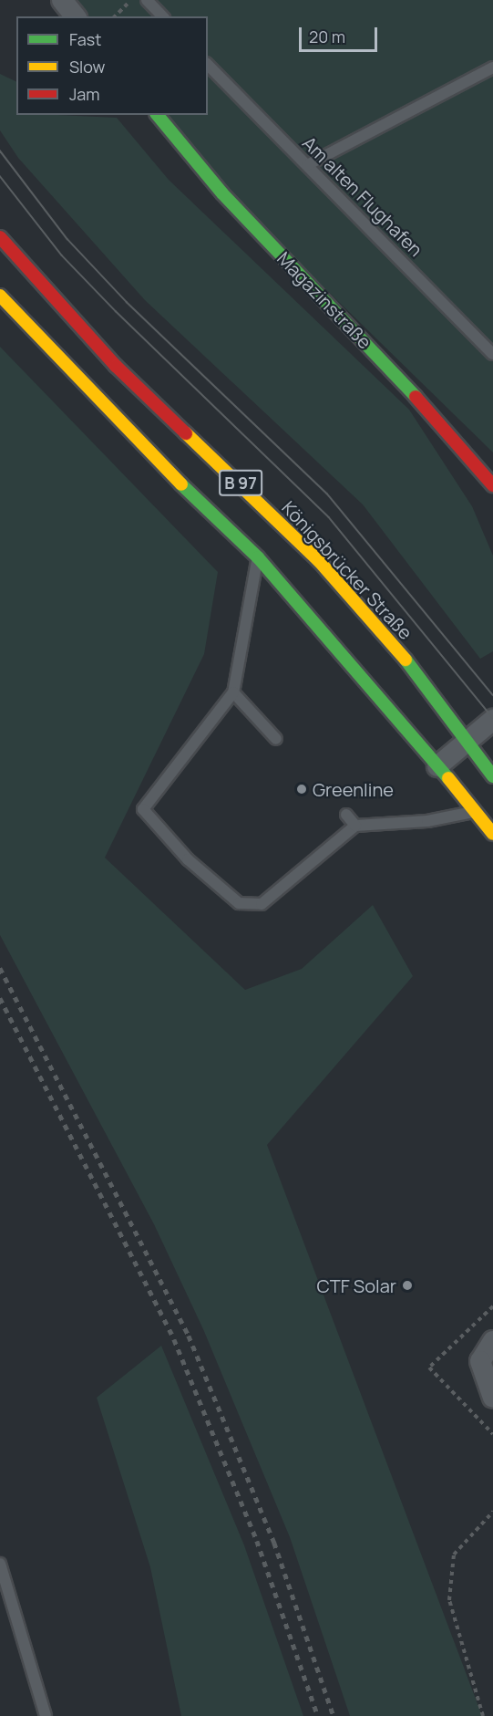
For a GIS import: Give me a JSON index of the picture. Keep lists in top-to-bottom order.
{
  "streets": {
    "main road": ["Magazinstraße", "B 97", "Königsbrücker Straße"],
    "lane": ["Am alten Flughafen"]
  },
  "places": ["Greenline", "CTF Solar"],
  "legend": ["Fast", "Slow", "Jam"],
  "scale_bar": "20 m"
}
